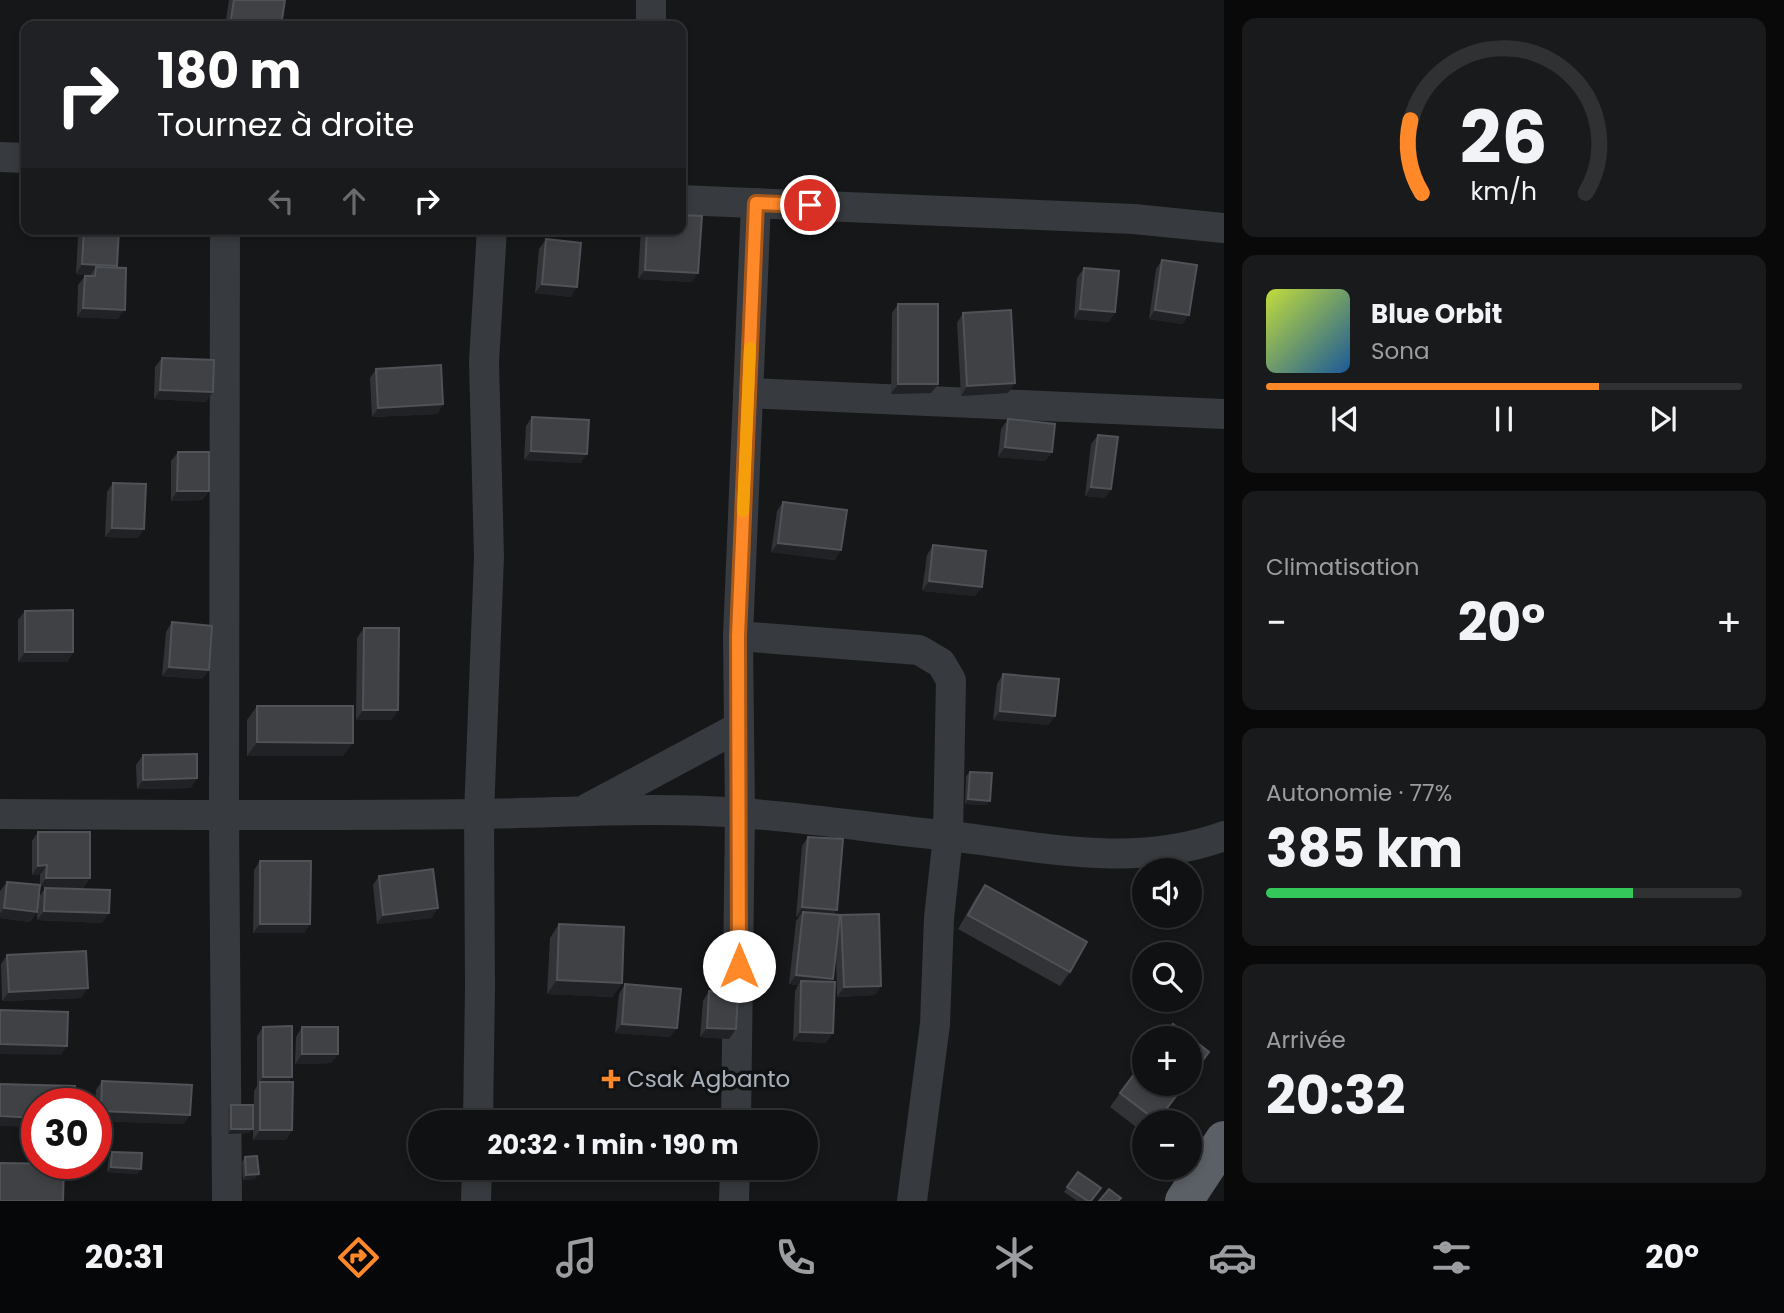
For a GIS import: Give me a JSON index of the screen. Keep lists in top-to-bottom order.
{
  "places": {
    "health": ["Csak Agbanto"]
  },
  "page": {
    "turn": ["180 m", "Tournez à droite"],
    "song": ["Blue Orbit", "Sona"],
    "tile": [
      "Climatisation",
      ["Autonomie · 77%", "385 km"],
      ["Arrivée", "20:32"]
    ],
    "heat": ["−", "20°", "+"],
    "map_buttons": ["+", "−"],
    "limit": "30",
    "trip": "20:32 · 1 min · 190 m",
    "tabs": ["20:31", "20°"],
    "gauge": ["26", "km/h"]
  }
}
